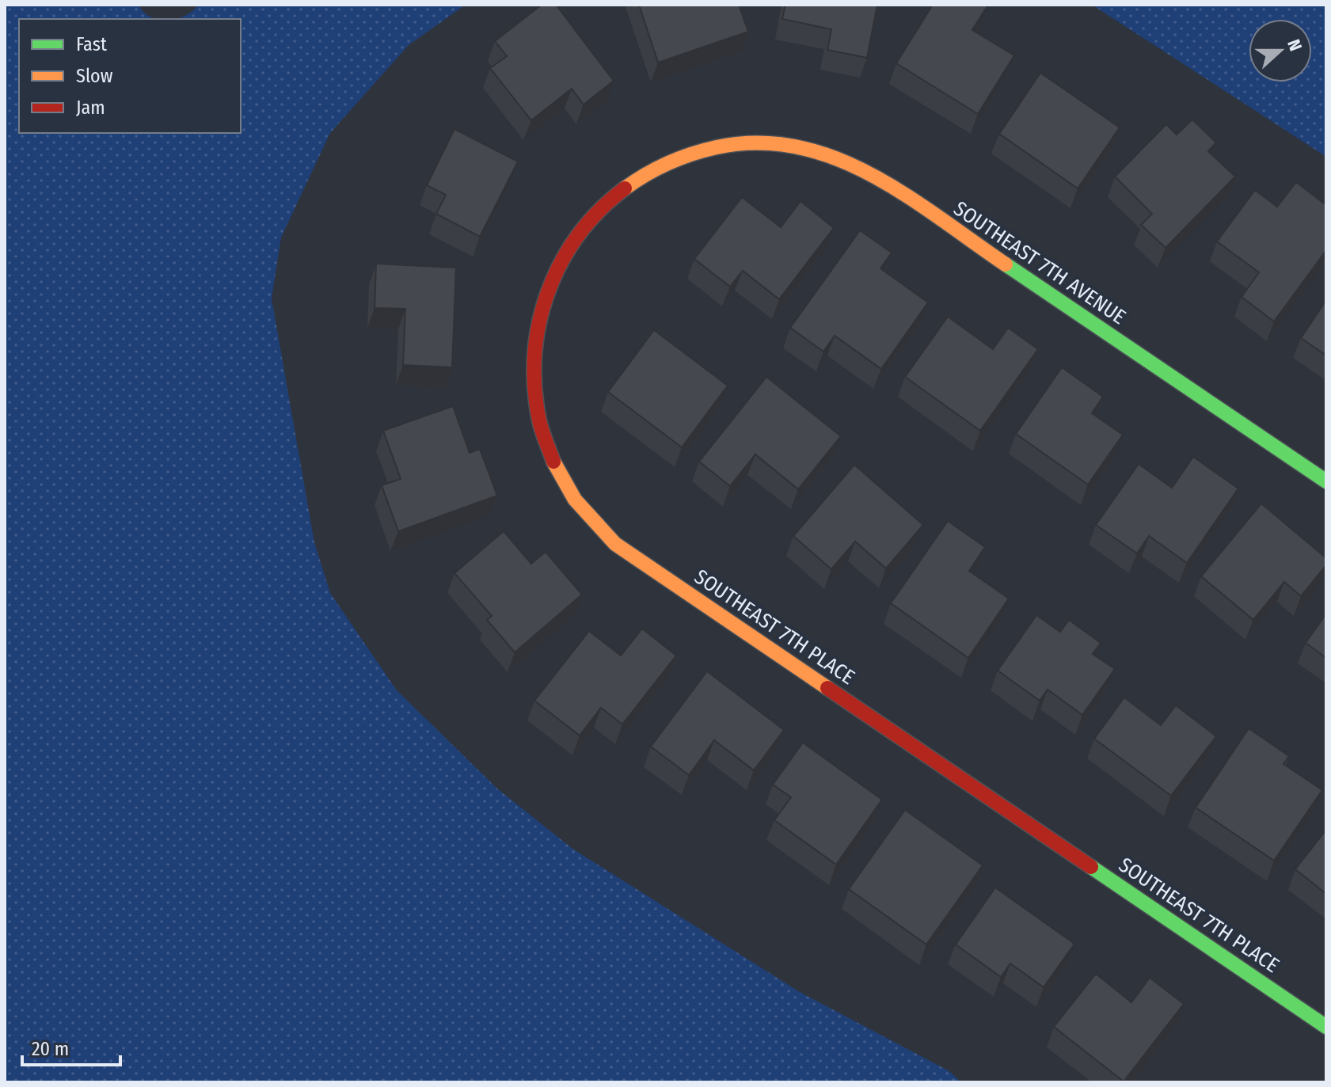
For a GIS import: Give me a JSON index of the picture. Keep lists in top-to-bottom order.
{
  "streets": {
    "street": ["SOUTHEAST 7TH AVENUE", "SOUTHEAST 7TH PLACE"]
  },
  "crossings": [
    ["SOUTHEAST 7TH AVENUE", "SOUTHEAST 7TH PLACE"]
  ],
  "legend": ["Fast", "Slow", "Jam"],
  "scale_bar": "20 m",
  "north": "right"
}
